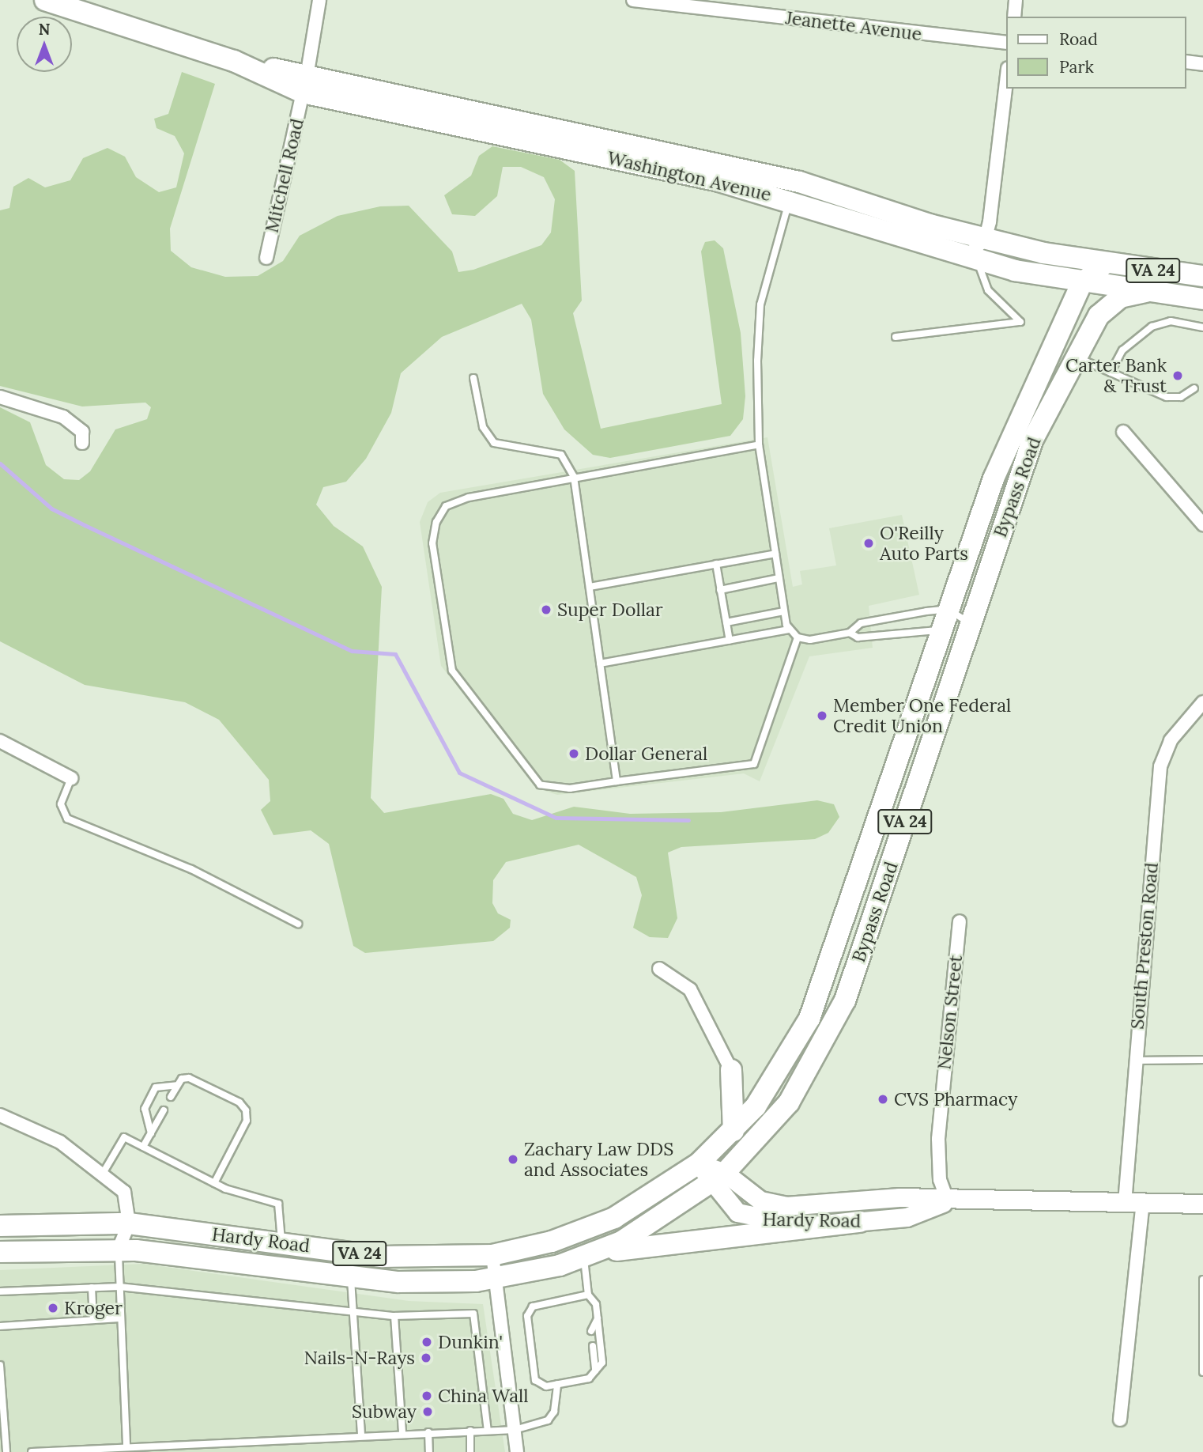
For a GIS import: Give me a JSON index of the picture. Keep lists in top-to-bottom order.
{
  "streets": {
    "main road": [
      "Washington Avenue",
      "VA 24",
      "Bypass Road",
      "Hardy Road"
    ],
    "street": [
      "Jeanette Avenue",
      "Mitchell Road",
      "South Preston Road",
      "Nelson Street"
    ]
  },
  "crossings": [
    ["Mitchell Road", "Washington Avenue"],
    ["Washington Avenue", "VA 24"],
    ["Washington Avenue", "Bypass Road"],
    ["VA 24", "Bypass Road"],
    ["Bypass Road", "Hardy Road"],
    ["South Preston Road", "Hardy Road"],
    ["Nelson Street", "Hardy Road"]
  ],
  "places": [
    "Carter Bank & Trust",
    "O'Reilly Auto Parts",
    "Super Dollar",
    "Member One Federal Credit Union",
    "Dollar General",
    "CVS Pharmacy",
    "Zachary Law DDS and Associates",
    "Kroger",
    "Dunkin'",
    "Nails-N-Rays",
    "China Wall",
    "Subway"
  ],
  "legend": ["Road", "Park"],
  "north": "top"
}
